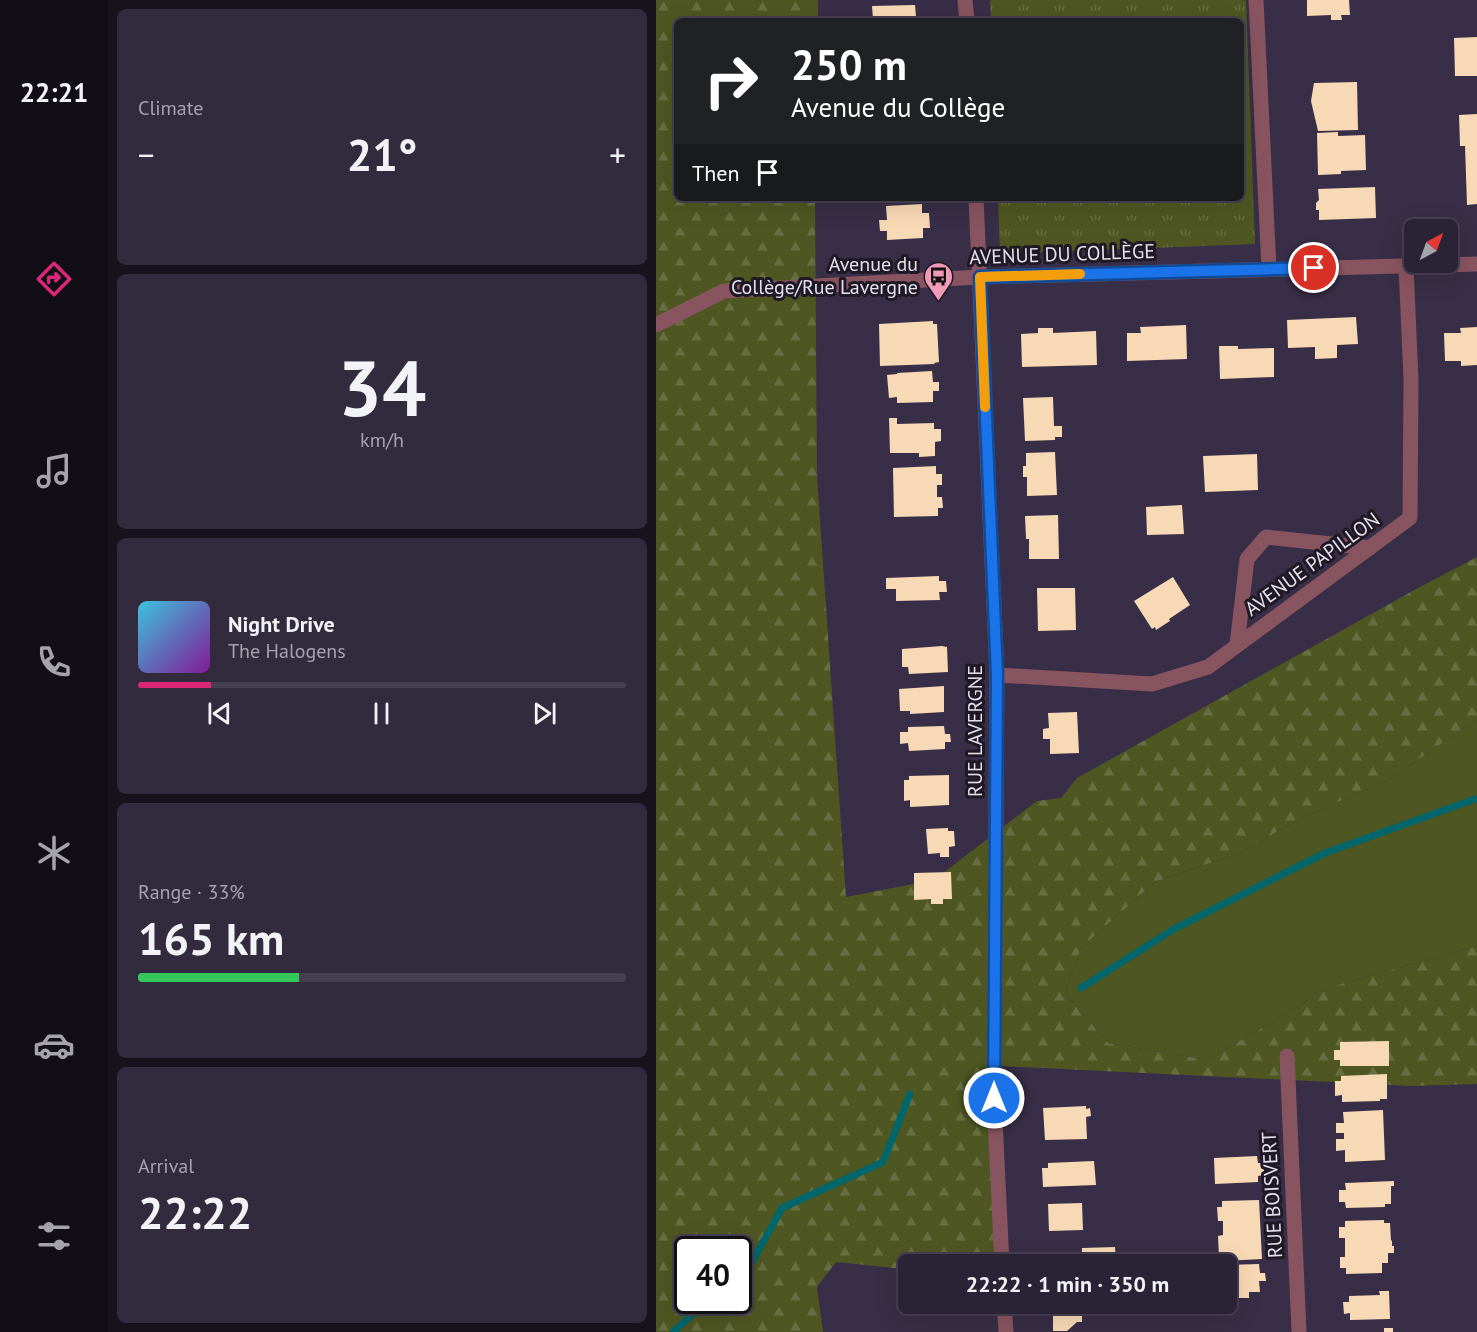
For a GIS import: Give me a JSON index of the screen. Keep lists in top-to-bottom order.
{
  "streets": {
    "street": [
      "AVENUE DU COLLÈGE",
      "AVENUE PAPILLON",
      "RUE LAVERGNE",
      "RUE BOISVERT"
    ]
  },
  "crossings": [
    ["AVENUE DU COLLÈGE", "RUE LAVERGNE"],
    ["AVENUE PAPILLON", "RUE LAVERGNE"]
  ],
  "places": {
    "bus stop": ["Avenue du Collège/Rue Lavergne"]
  },
  "north": "top right",
  "page": {
    "tabs": "22:21",
    "tile": [
      "Climate",
      ["34", "km/h"],
      ["Range · 33%", "165 km"],
      ["Arrival", "22:22"]
    ],
    "turn": ["250 m", "Avenue du Collège"],
    "heat": ["−", "21°", "+"],
    "then": "Then",
    "song": ["Night Drive", "The Halogens"],
    "limit": "40",
    "trip": "22:22 · 1 min · 350 m"
  }
}
